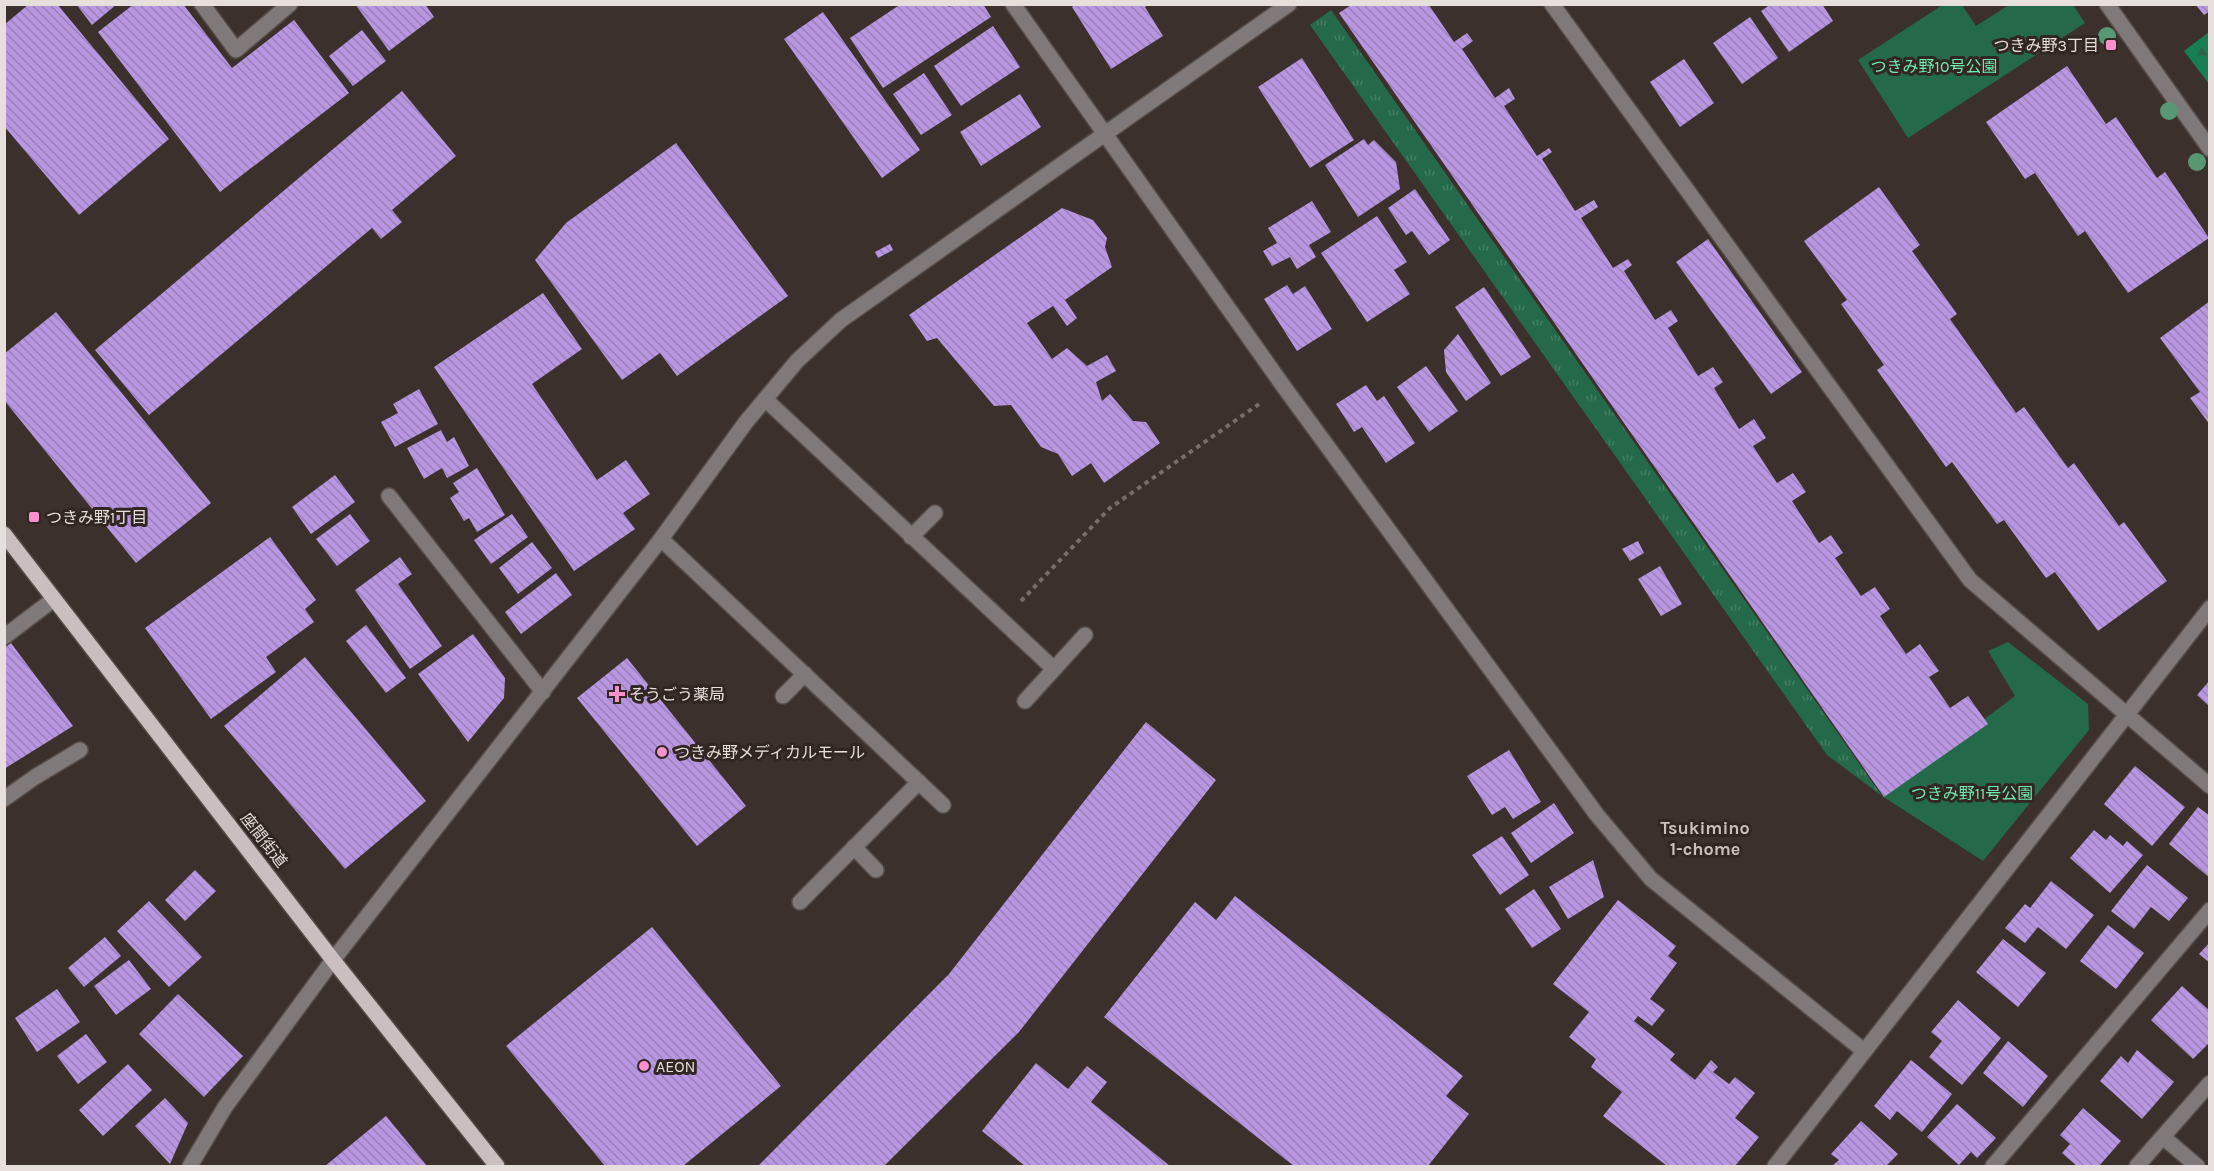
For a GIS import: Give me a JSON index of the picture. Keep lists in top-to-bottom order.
{
  "streets": {
    "main road": ["座間街道"]
  },
  "districts": ["Tsukimino 1-chome"],
  "parks": ["つきみ野10号公園", "つきみ野11号公園"],
  "places": {
    "transit": ["つきみ野3丁目", "つきみ野1丁目"],
    "health": ["そうごう薬局"],
    "other": ["つきみ野メディカルモール", "AEON"]
  }
}
